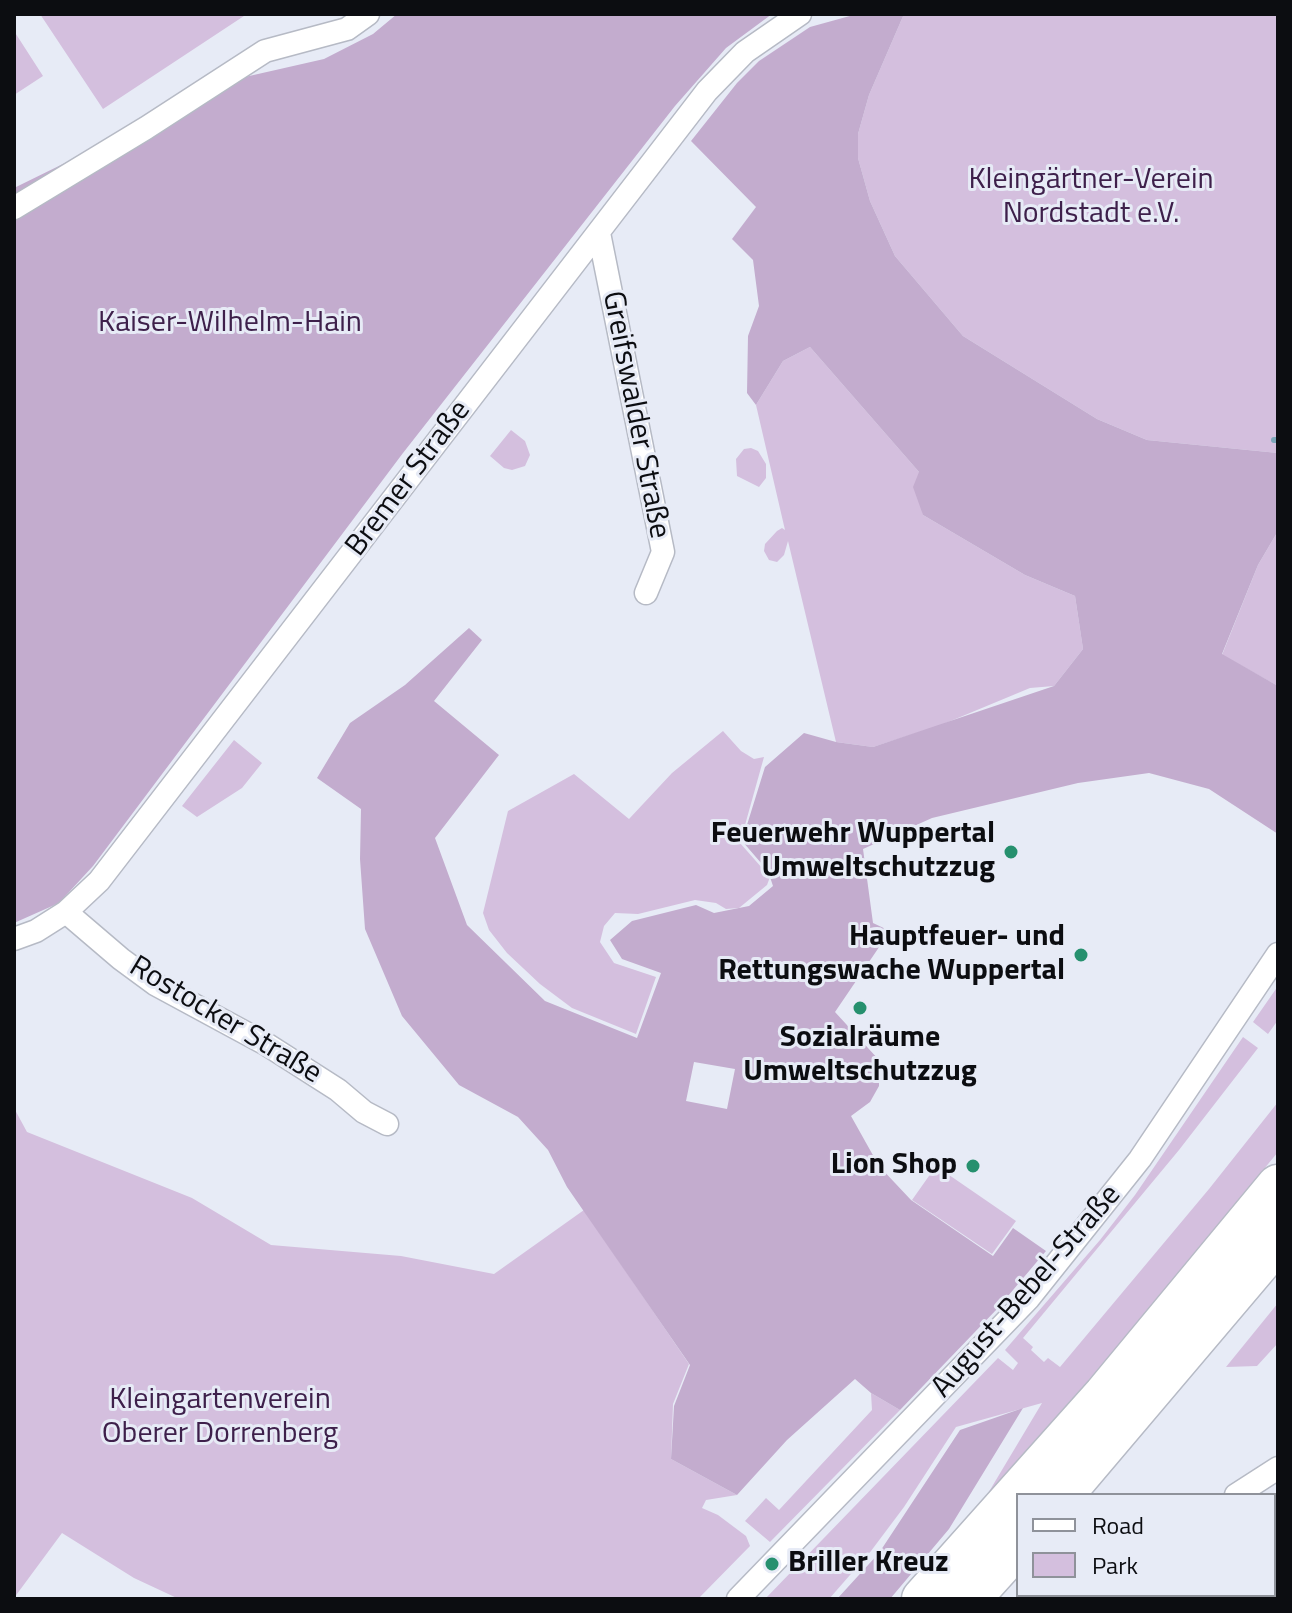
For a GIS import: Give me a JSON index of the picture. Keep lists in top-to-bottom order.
{
  "streets": {
    "street": [
      "Greifswalder Straße",
      "Bremer Straße",
      "Rostocker Straße",
      "August-Bebel-Straße"
    ]
  },
  "crossings": [
    ["Greifswalder Straße", "Bremer Straße"],
    ["Bremer Straße", "Rostocker Straße"]
  ],
  "parks": ["Kleingärtner-Verein Nordstadt e.V.", "Kaiser-Wilhelm-Hain", "Kleingartenverein Oberer Dorrenberg"],
  "places": [
    "Feuerwehr Wuppertal Umweltschutzzug",
    "Hauptfeuer- und Rettungswache Wuppertal",
    "Sozialräume Umweltschutzzug",
    "Lion Shop",
    "Briller Kreuz"
  ],
  "legend": ["Road", "Park"]
}
